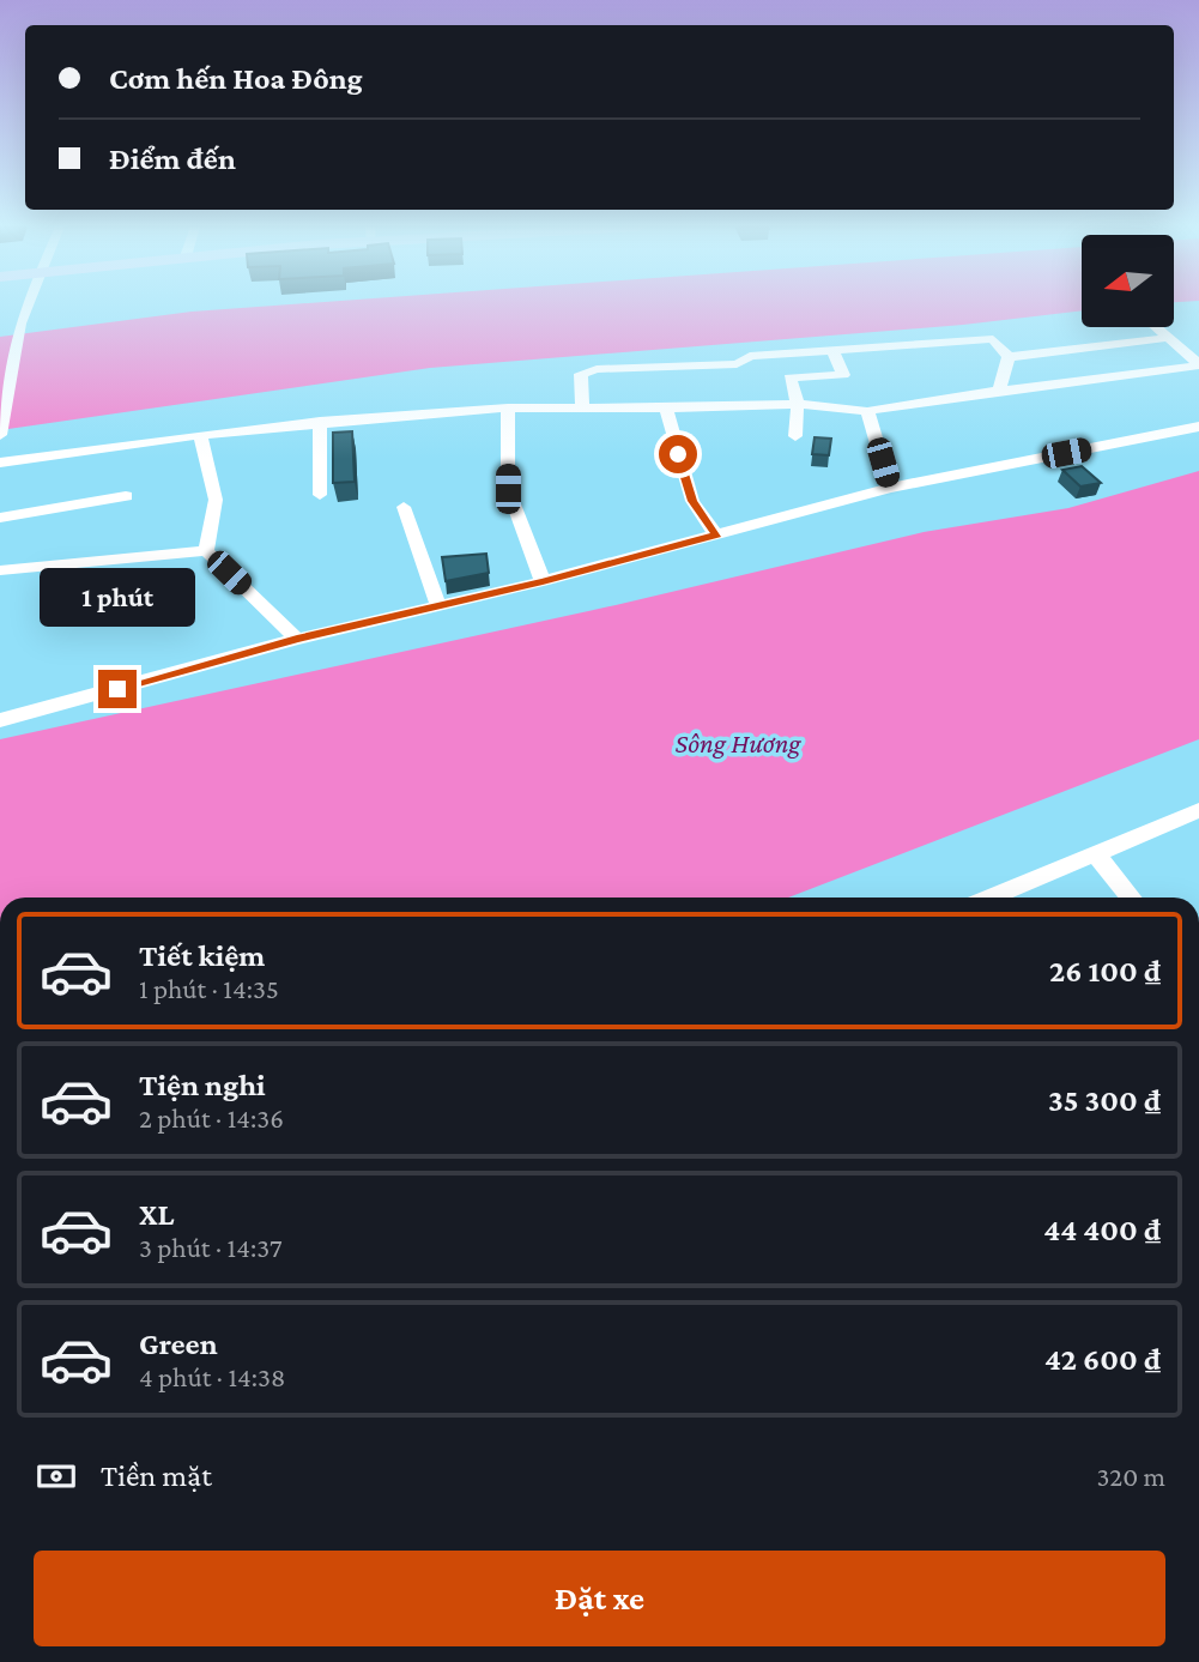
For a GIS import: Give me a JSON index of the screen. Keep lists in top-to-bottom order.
{
  "water": ["Sông Hương"],
  "north": "left",
  "page": {
    "banner": ["Cơm hến Hoa Đông", "Điểm đến"],
    "bubble": "1 phút",
    "list": [
      {
        "name": "Tiết kiệm",
        "note": "1 phút · 14:35",
        "value": "26 100 ₫"
      },
      {
        "name": "Tiện nghi",
        "note": "2 phút · 14:36",
        "value": "35 300 ₫"
      },
      {
        "name": "XL",
        "note": "3 phút · 14:37",
        "value": "44 400 ₫"
      },
      {
        "name": "Green",
        "note": "4 phút · 14:38",
        "value": "42 600 ₫"
      }
    ],
    "pay": ["Tiền mặt", "320 m"],
    "buttons": "Đặt xe"
  }
}
